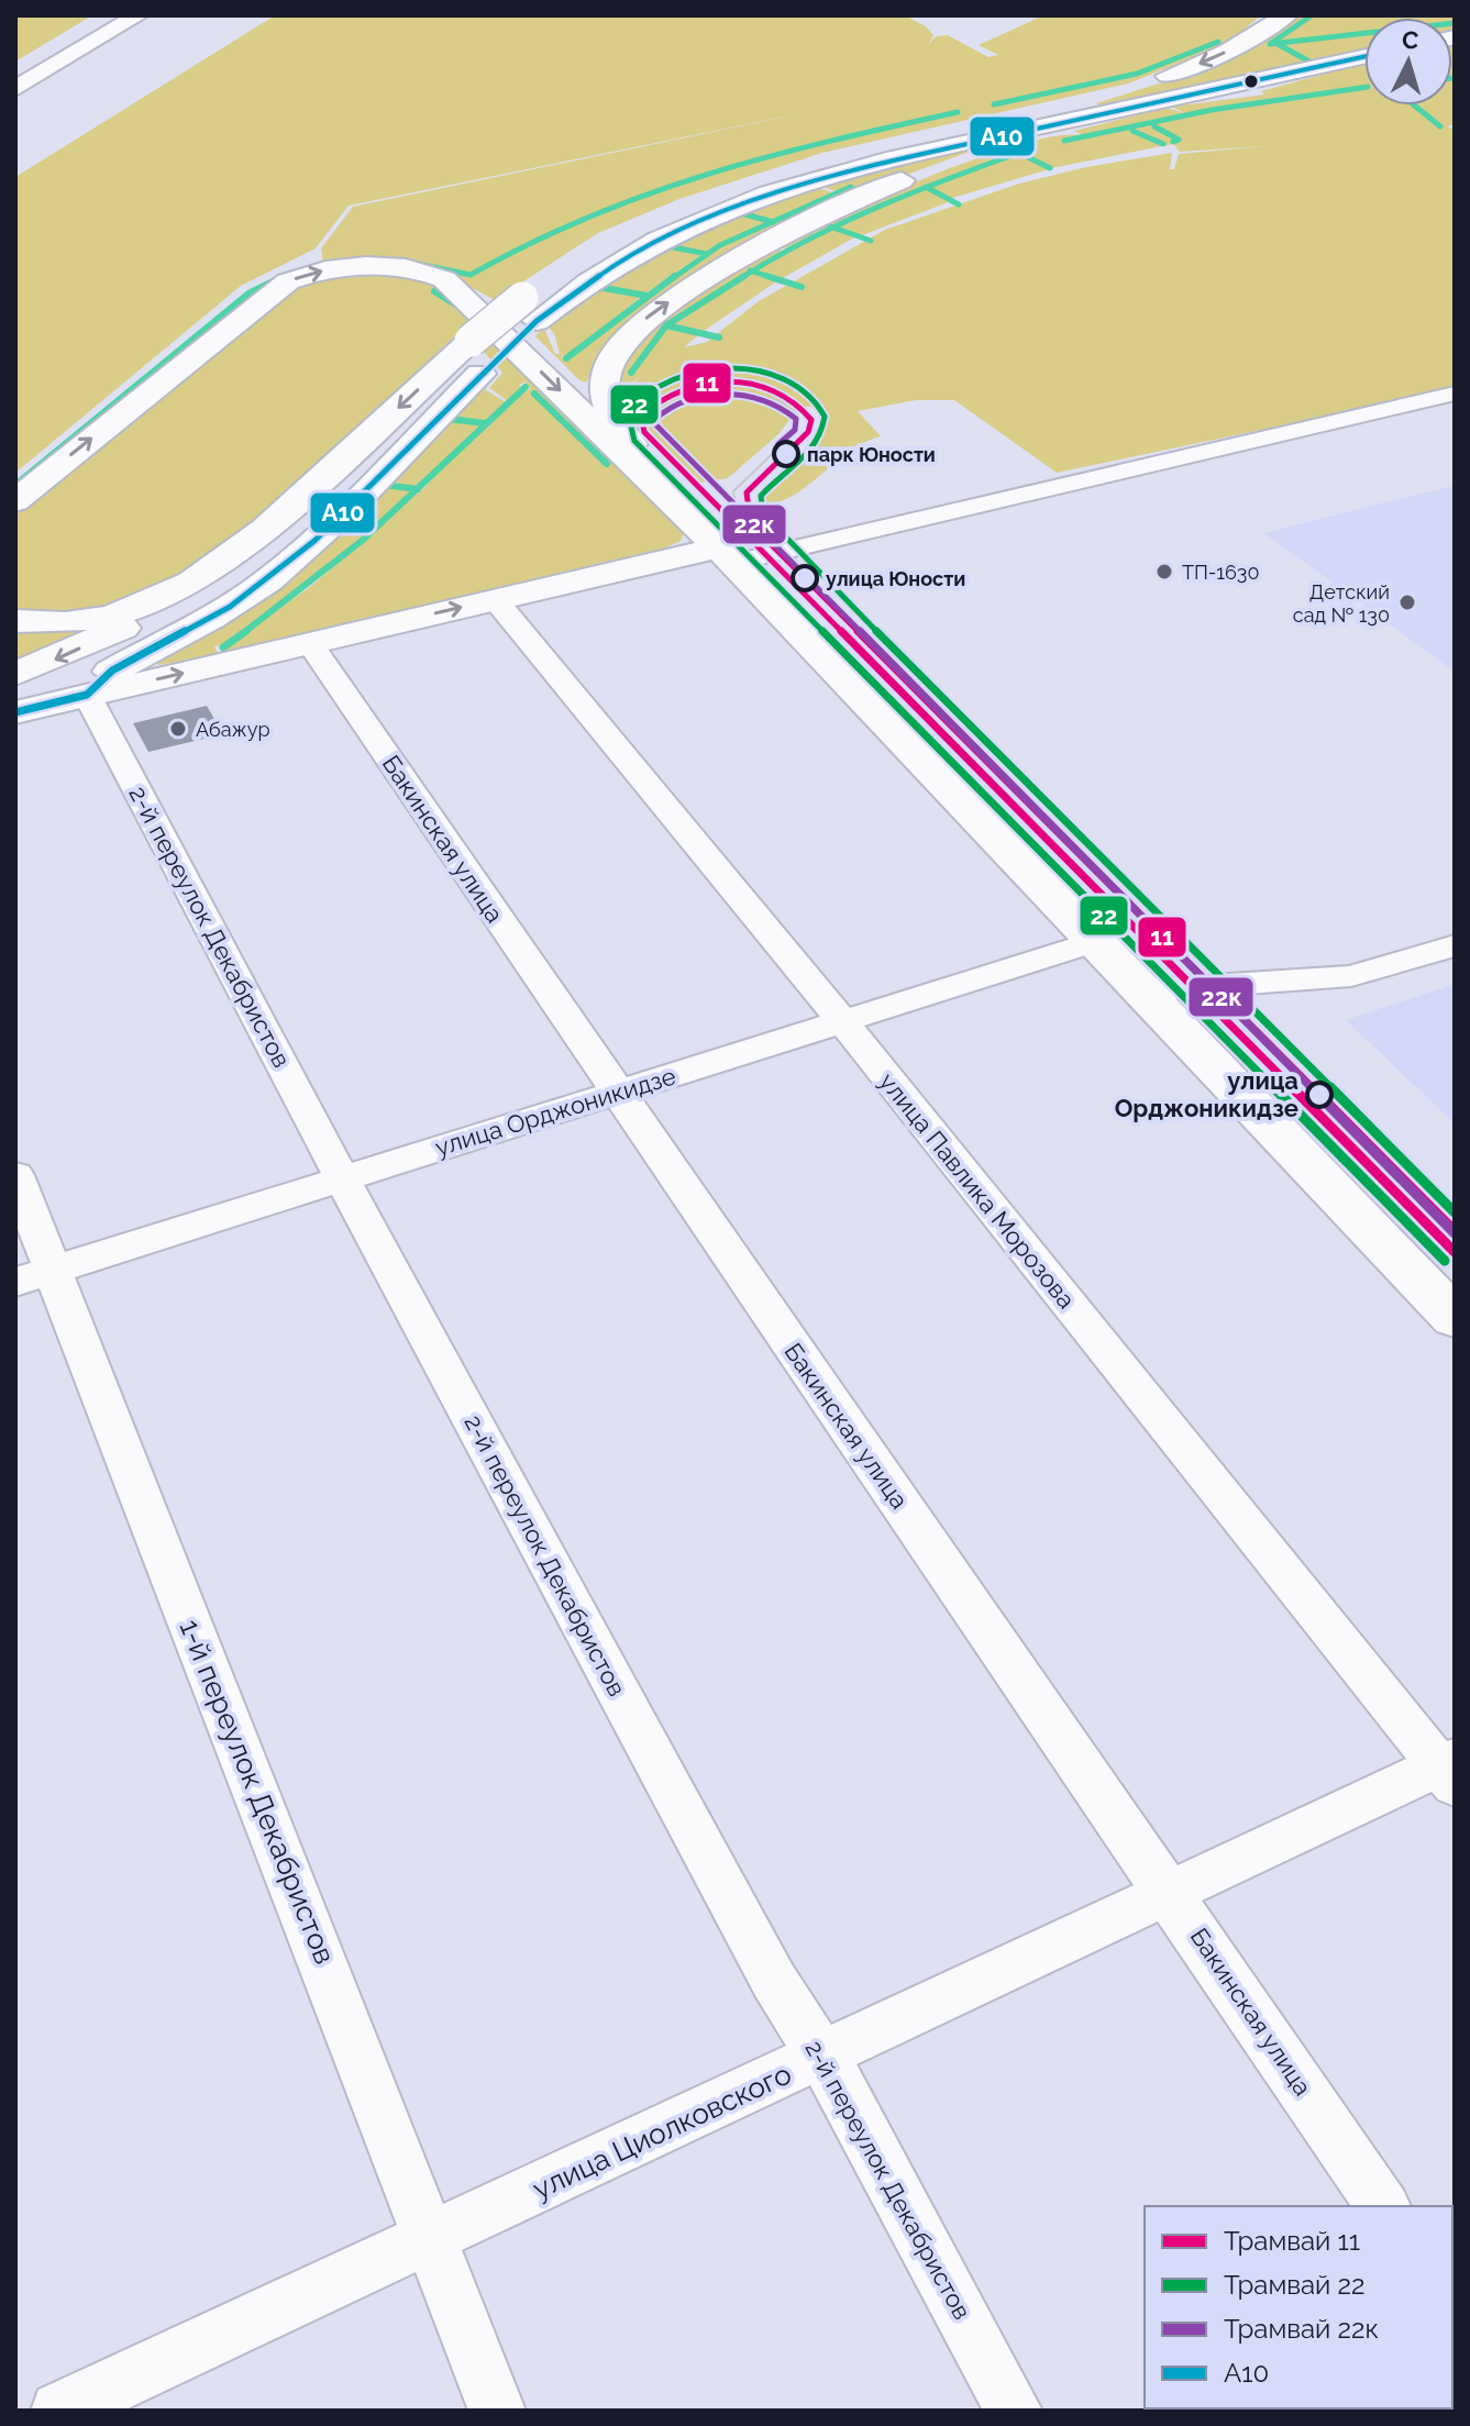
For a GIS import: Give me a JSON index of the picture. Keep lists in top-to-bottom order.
{
  "streets": {
    "street": [
      "Бакинская улица",
      "2-й переулок Декабристов",
      "улица Орджоникидзе",
      "улица Павлика Морозова",
      "1-й переулок Декабристов",
      "улица Циолковского"
    ]
  },
  "crossings": [
    ["Бакинская улица", "улица Орджоникидзе"],
    ["Бакинская улица", "улица Циолковского"],
    ["2-й переулок Декабристов", "улица Орджоникидзе"],
    ["2-й переулок Декабристов", "улица Циолковского"],
    ["улица Орджоникидзе", "улица Павлика Морозова"],
    ["улица Орджоникидзе", "1-й переулок Декабристов"],
    ["улица Павлика Морозова", "улица Циолковского"],
    ["1-й переулок Декабристов", "улица Циолковского"]
  ],
  "places": [
    "парк Юности",
    "ТП-1630",
    "улица Юности",
    "Детский сад № 130",
    "Абажур",
    "улица Орджоникидзе"
  ],
  "lines": [
    "transit line А10",
    "tram line 22",
    "tram line 11",
    "tram line 22к"
  ],
  "legend": [
    "Трамвай 11",
    "Трамвай 22",
    "Трамвай 22к",
    "А10"
  ],
  "north": "top"
}
